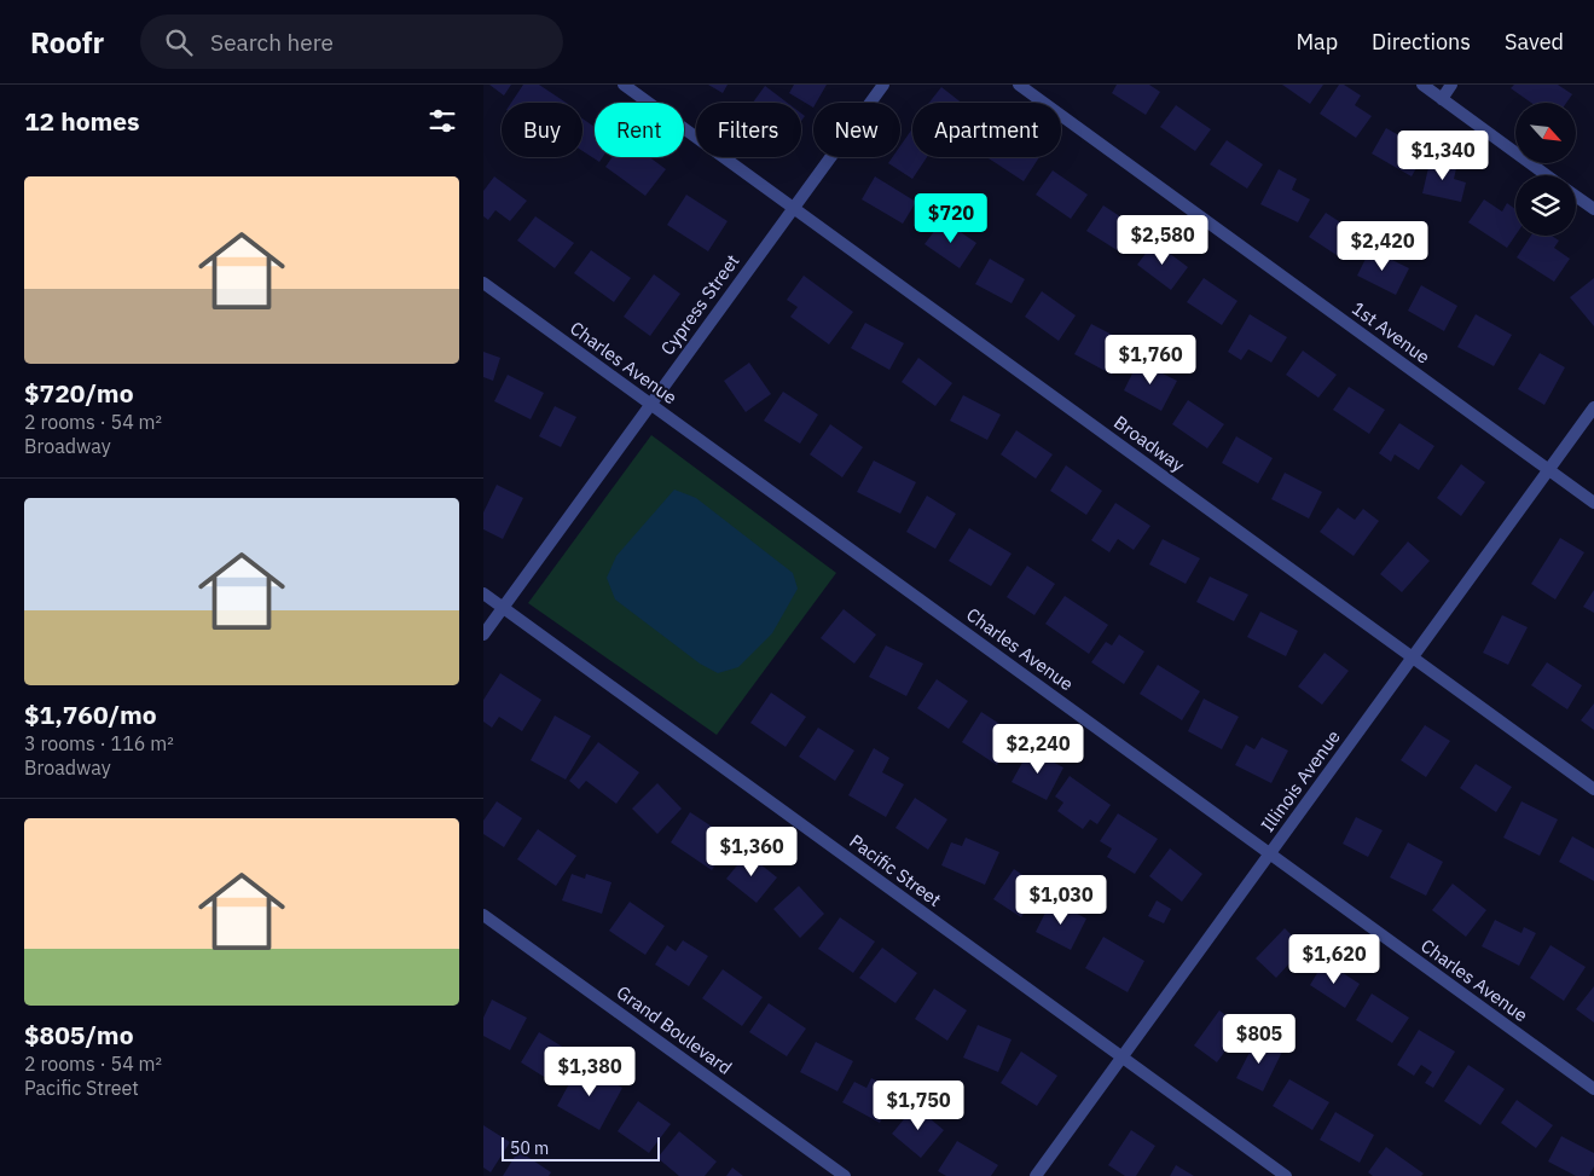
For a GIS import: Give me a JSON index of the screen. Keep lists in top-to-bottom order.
{
  "streets": {
    "street": [
      "Cypress Street",
      "1st Avenue",
      "Charles Avenue",
      "Broadway",
      "Illinois Avenue",
      "Pacific Street",
      "Grand Boulevard"
    ]
  },
  "crossings": [
    ["Cypress Street", "Charles Avenue"],
    ["Cypress Street", "Broadway"],
    ["Cypress Street", "Pacific Street"],
    ["1st Avenue", "Illinois Avenue"],
    ["Charles Avenue", "Illinois Avenue"],
    ["Broadway", "Illinois Avenue"],
    ["Illinois Avenue", "Pacific Street"]
  ],
  "scale_bar": "50 m",
  "north": "bottom right",
  "page": {
    "header": "Roofr",
    "search": "Search here",
    "nav": ["Map", "Directions", "Saved"],
    "heading": "12 homes",
    "chip": [
      "Buy",
      "Rent",
      "Filters",
      "New",
      "Apartment"
    ],
    "price": [
      "$1,340",
      "$720",
      "$2,580",
      "$2,420",
      "$1,760",
      "$2,240",
      "$1,360",
      "$1,030",
      "$1,620",
      "$805",
      "$1,380",
      "$1,750"
    ],
    "list": [
      {
        "name": "$720/mo",
        "note": "2 rooms · 54 m² · Broadway"
      },
      {
        "name": "$1,760/mo",
        "note": "3 rooms · 116 m² · Broadway"
      },
      {
        "name": "$805/mo",
        "note": "2 rooms · 54 m² · Pacific Street"
      }
    ],
    "scale": "50 m"
  }
}
